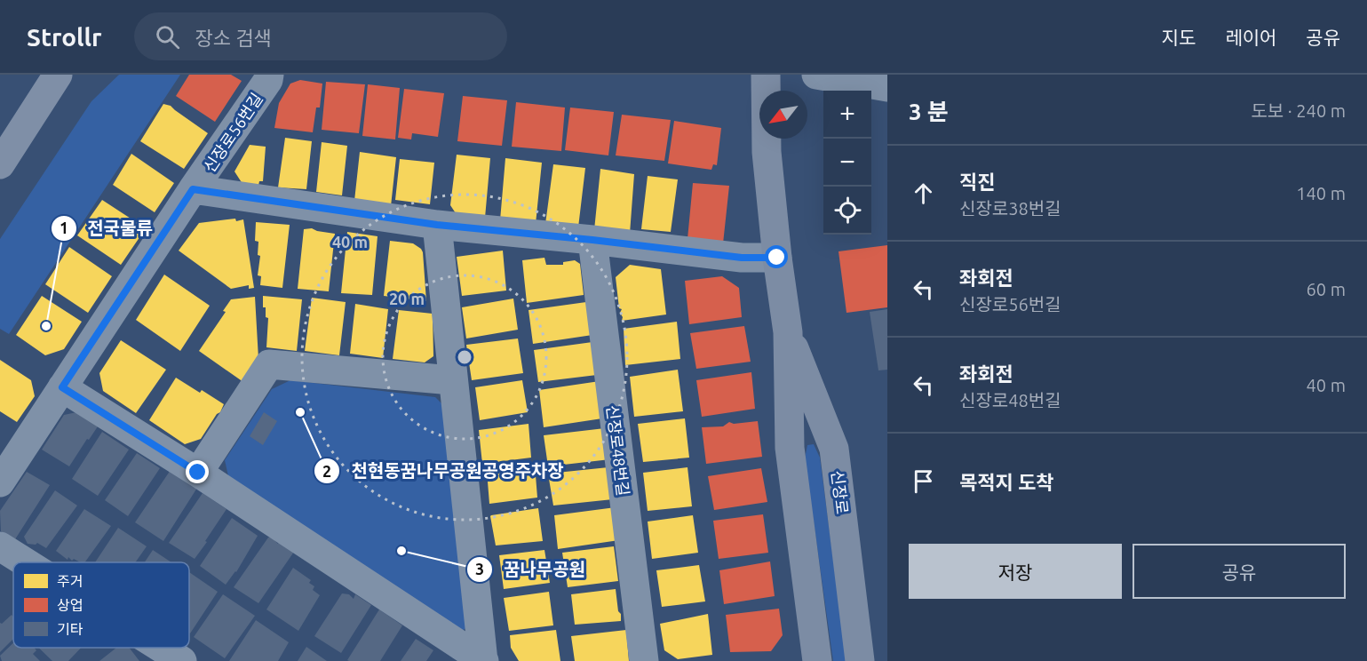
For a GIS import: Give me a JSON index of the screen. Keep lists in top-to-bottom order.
{
  "streets": {
    "street": ["신장로56번길", "신장로48번길", "신장로"]
  },
  "places": ["전국물류", "천현동꿈나무공원공영주차장", "꿈나무공원"],
  "legend": ["주거", "상업", "기타"],
  "north": "bottom left",
  "page": {
    "header": "Strollr",
    "search": "장소 검색",
    "nav": ["지도", "레이어", "공유"],
    "heading": ["3 분", "도보 · 240 m"],
    "map_buttons": ["+", "−"],
    "list": [
      ["직진", "신장로38번길", "140 m"],
      ["좌회전", "신장로56번길", "60 m"],
      ["좌회전", "신장로48번길", "40 m"],
      "목적지 도착"
    ],
    "buttons": ["저장", "공유"]
  },
  "rings": ["40 m", "20 m"]
}
